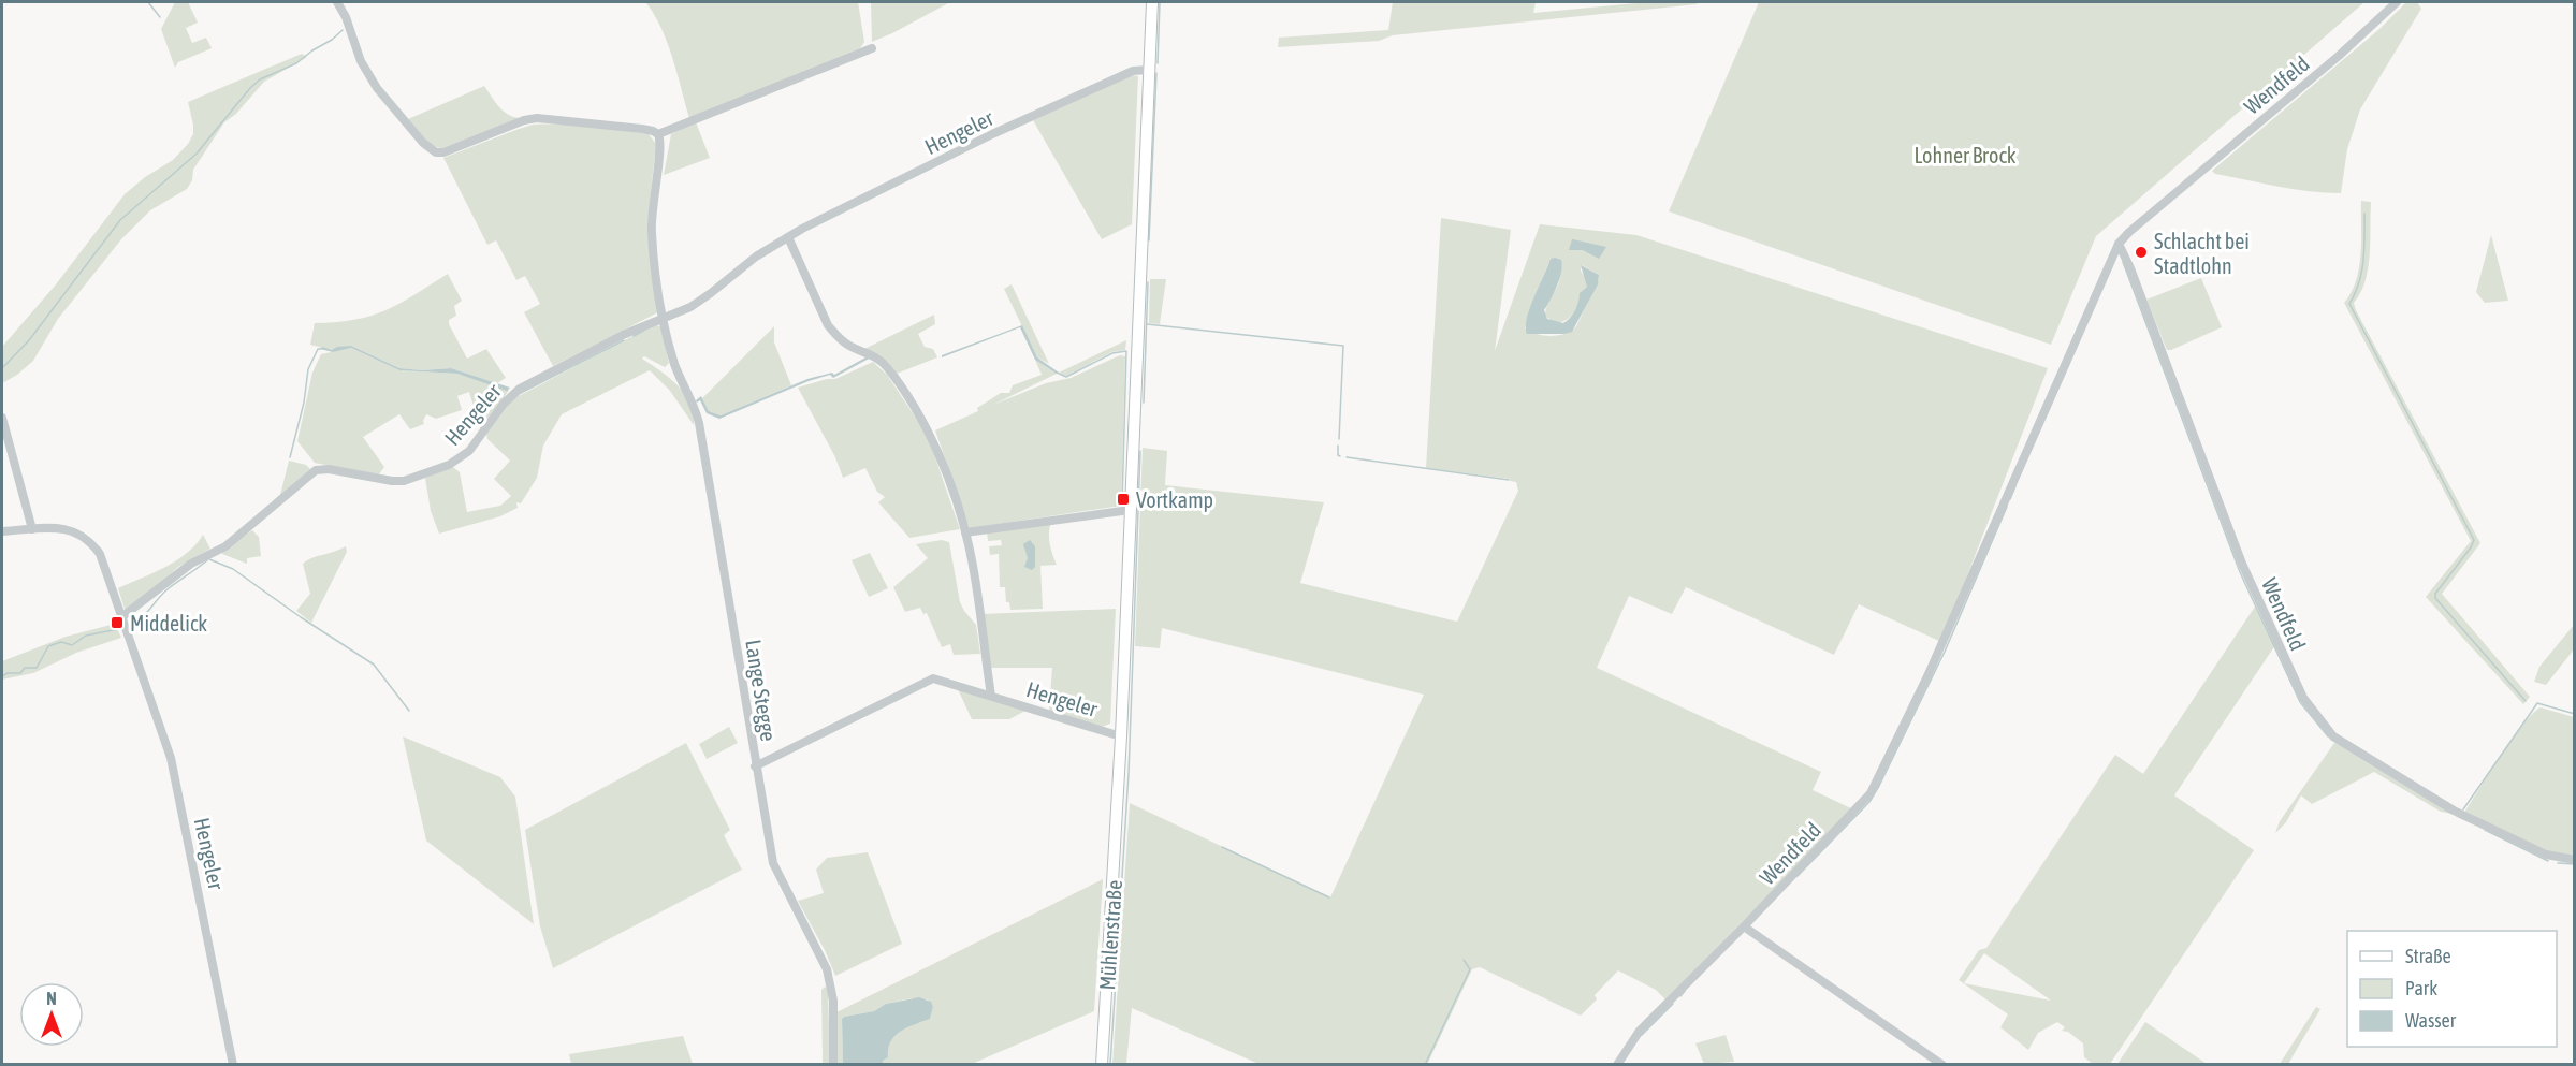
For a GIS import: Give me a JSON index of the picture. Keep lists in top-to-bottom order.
{
  "streets": {
    "main road": ["Mühlenstraße"],
    "street": ["Wendfeld", "Hengeler", "Lange Stegge"]
  },
  "crossings": [
    ["Hengeler", "Lange Stegge"],
    ["Hengeler", "Mühlenstraße"]
  ],
  "parks": ["Lohner Brock"],
  "places": {
    "other": ["Schlacht bei Stadtlohn"],
    "transit": ["Vortkamp", "Middelick"]
  },
  "legend": ["Straße", "Park", "Wasser"],
  "north": "top"
}
